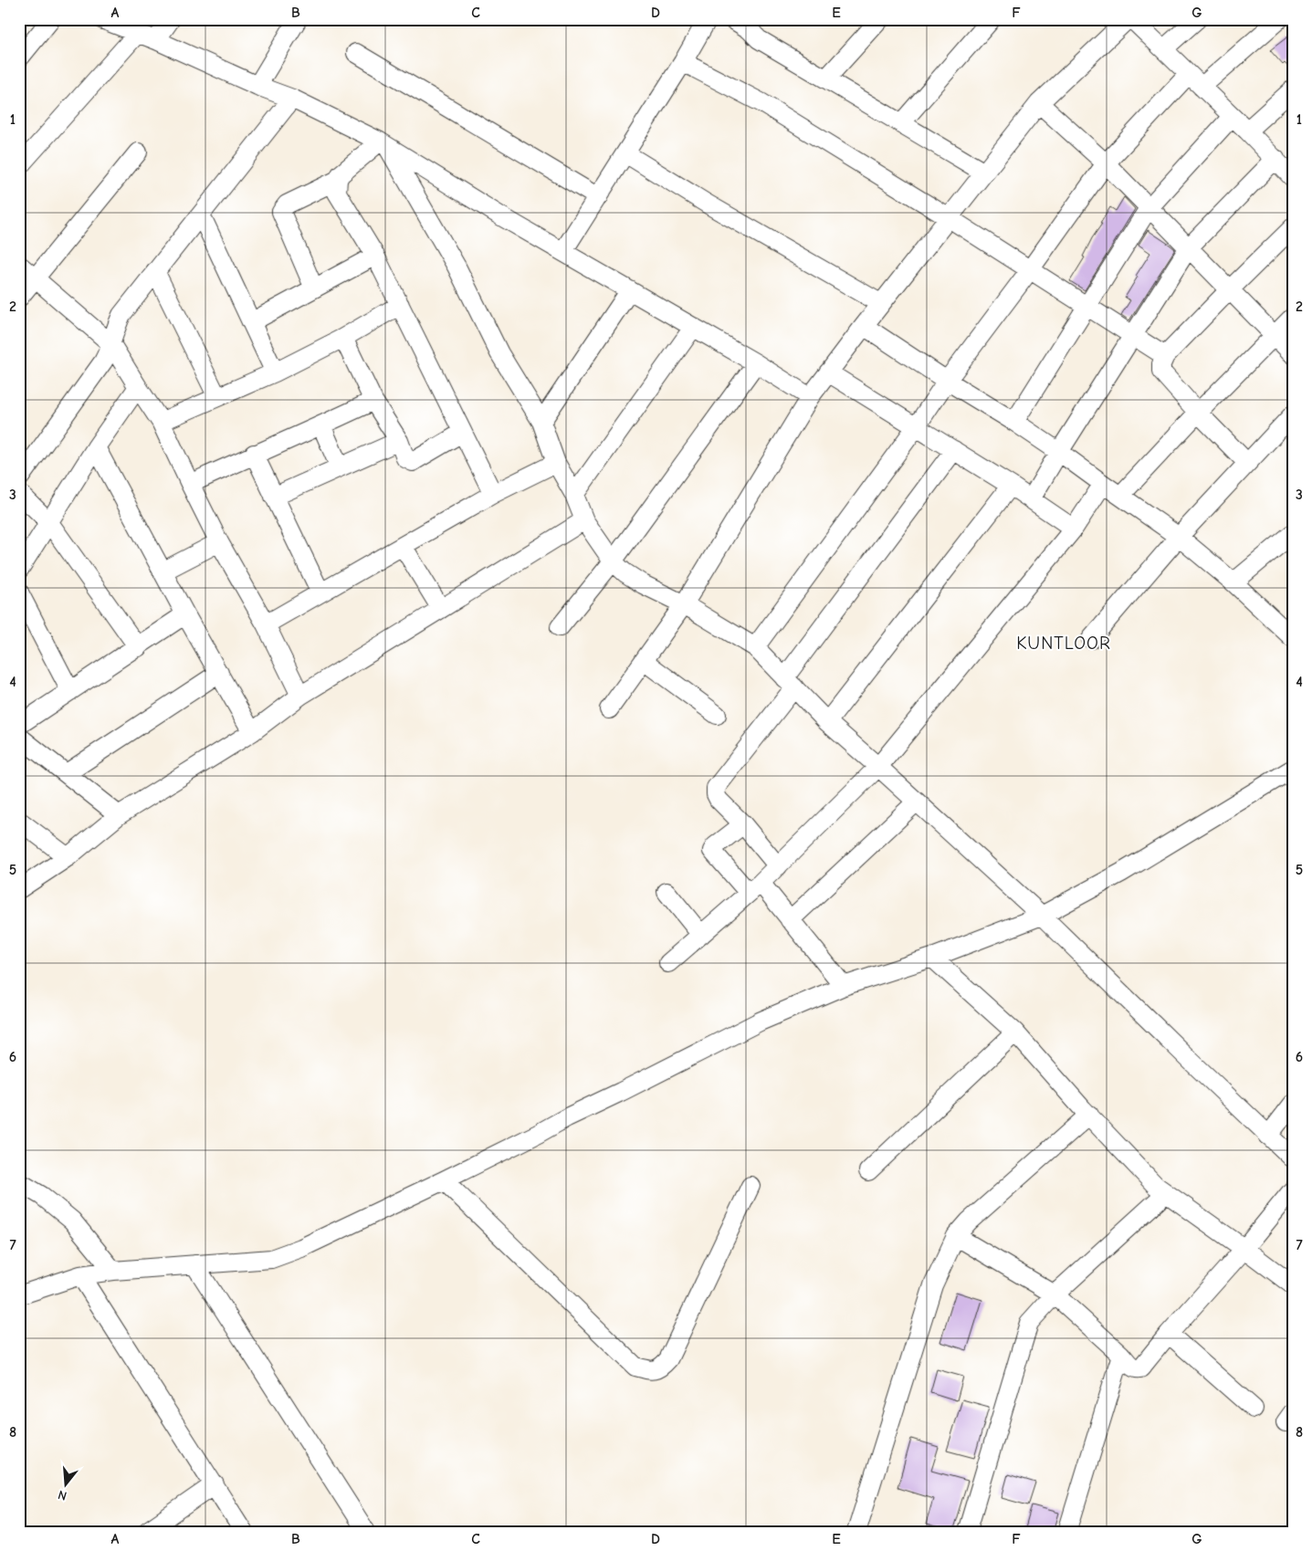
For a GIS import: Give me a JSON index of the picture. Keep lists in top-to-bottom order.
{
  "districts": ["KUNTLOOR"],
  "north": "bottom",
  "grid": {
    "columns": [
      "A",
      "B",
      "C",
      "D",
      "E",
      "F",
      "G"
    ],
    "rows": [
      "1",
      "2",
      "3",
      "4",
      "5",
      "6",
      "7",
      "8"
    ]
  }
}
